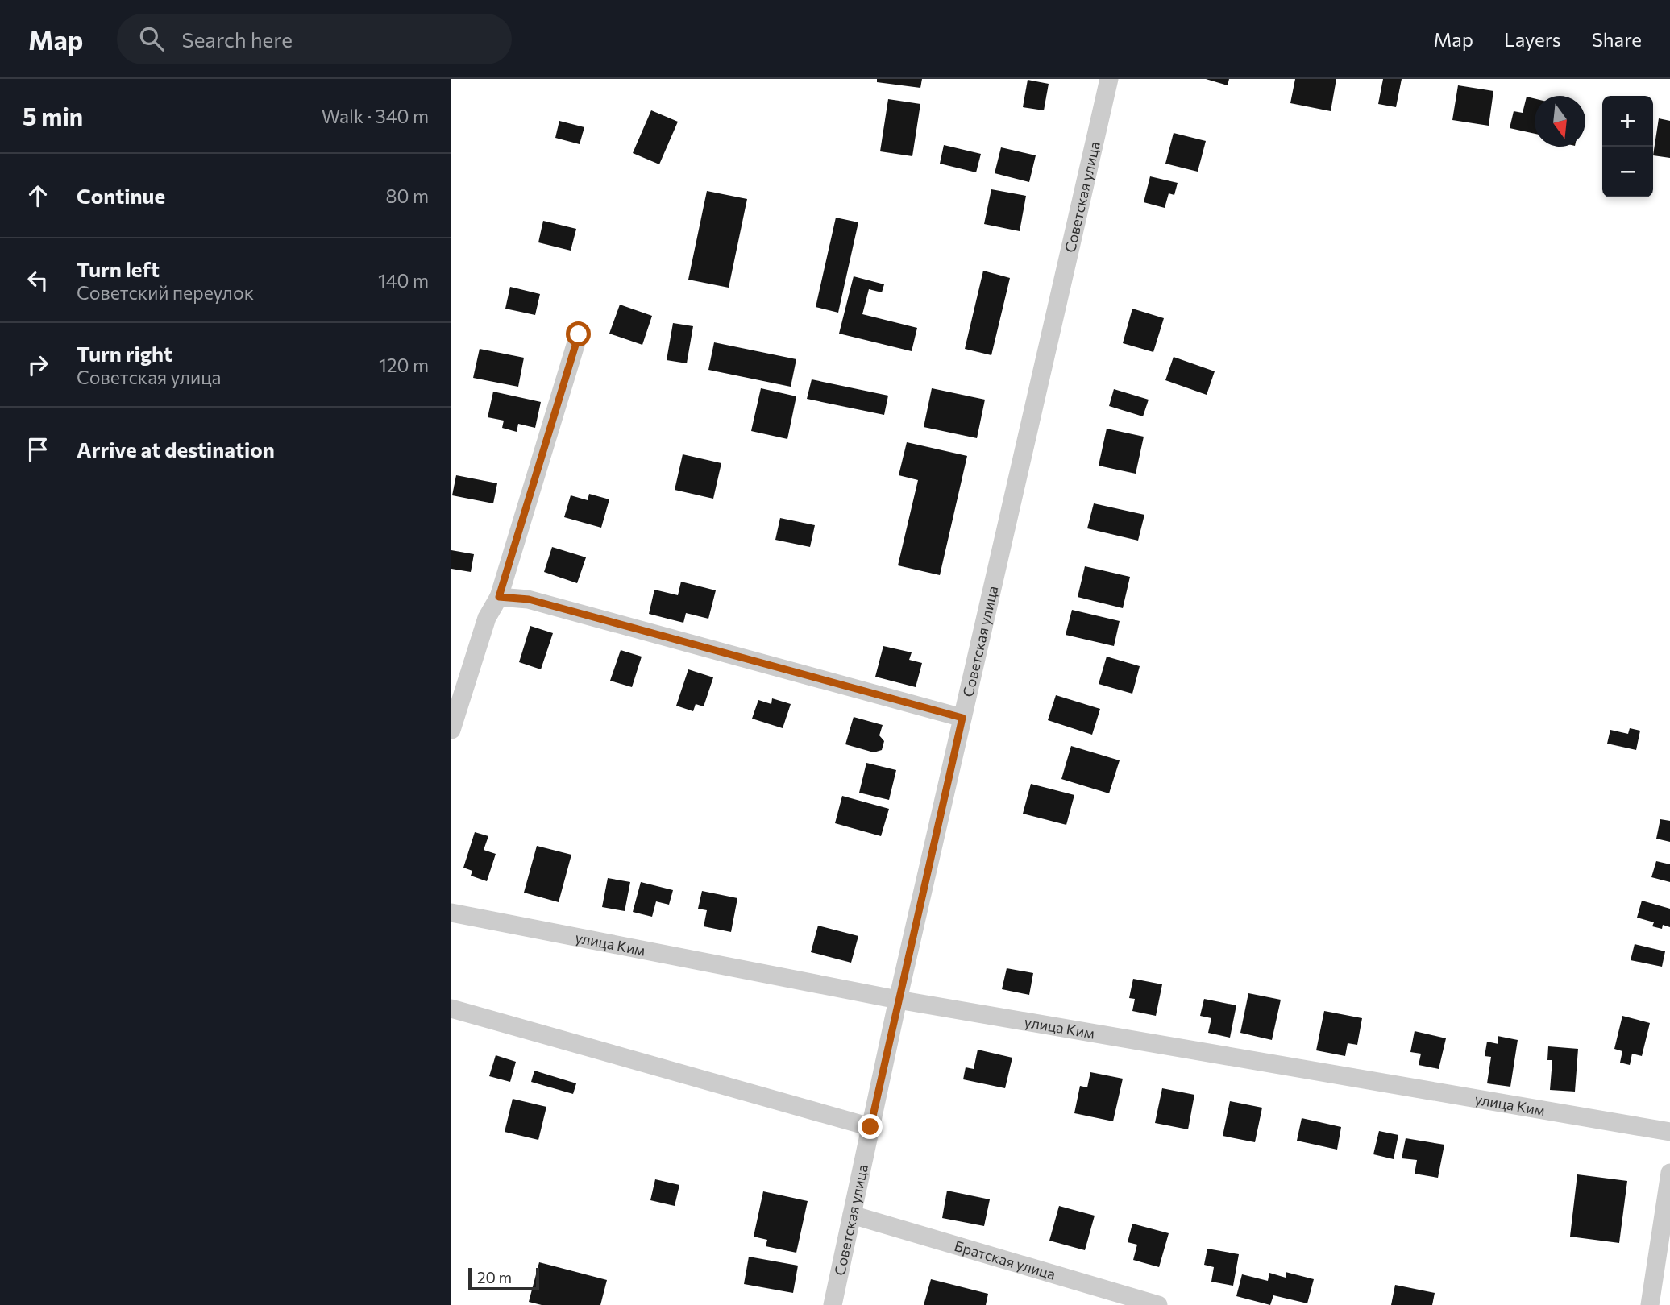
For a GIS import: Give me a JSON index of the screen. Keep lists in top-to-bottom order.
{
  "streets": {
    "street": ["Советская улица", "улица Ким", "Братская улица"]
  },
  "crossings": [
    ["Советская улица", "улица Ким"],
    ["Советская улица", "Братская улица"]
  ],
  "scale_bar": "20 m",
  "north": "bottom",
  "page": {
    "header": "Map",
    "search": "Search here",
    "nav": ["Map", "Layers", "Share"],
    "heading": ["5 min", "Walk · 340 m"],
    "map_buttons": ["+", "−"],
    "list": [
      ["Continue", "80 m"],
      ["Turn left", "Советский переулок", "140 m"],
      ["Turn right", "Советская улица", "120 m"],
      "Arrive at destination"
    ],
    "scale": "20 m"
  }
}
